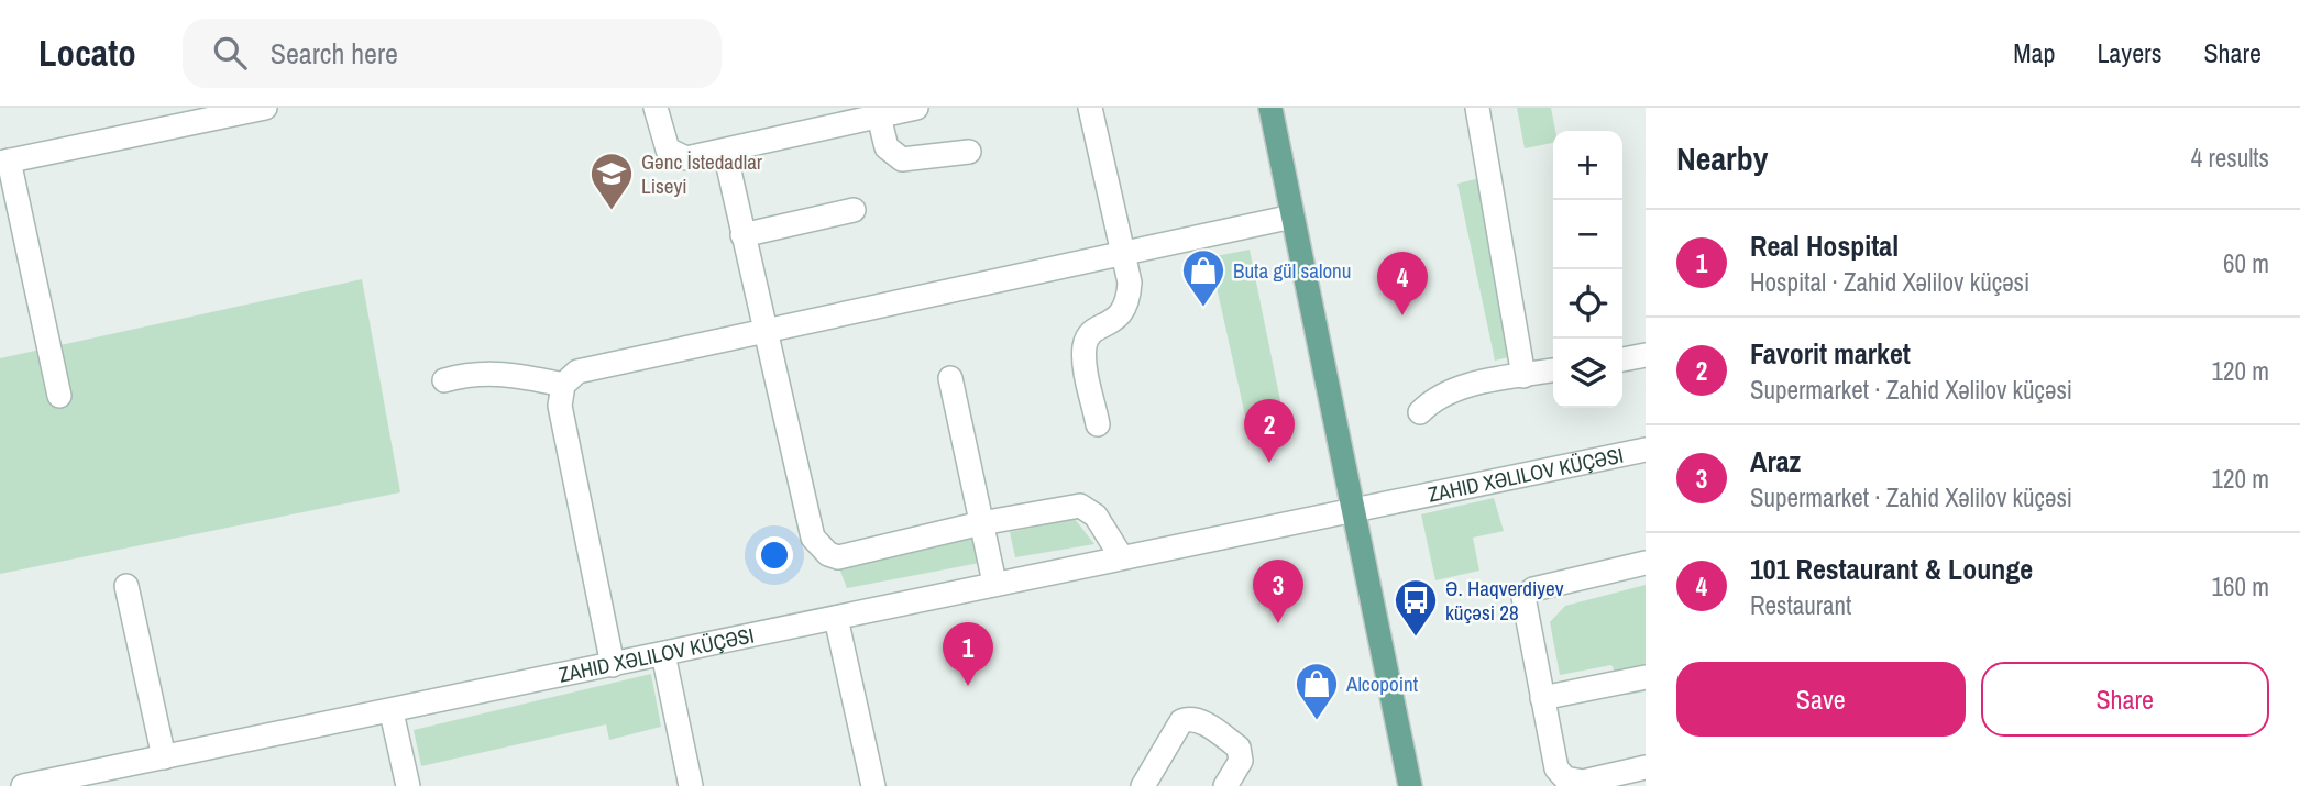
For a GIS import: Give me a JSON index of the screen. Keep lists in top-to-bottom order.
{
  "streets": {
    "street": ["ZAHID XƏLILOV KÜÇƏSI"]
  },
  "places": {
    "school or university": ["Gənc İstedadlar Liseyi"],
    "shop": ["Buta gül salonu", "Alcopoint"],
    "bus stop": ["Ə. Haqverdiyev küçəsi 28"]
  },
  "page": {
    "header": "Locato",
    "search": "Search here",
    "nav": ["Map", "Layers", "Share"],
    "heading": ["Nearby", "4 results"],
    "map_buttons": ["+", "−"],
    "list": [
      {
        "mark": "1",
        "name": "Real Hospital",
        "note": "Hospital · Zahid Xəlilov küçəsi",
        "value": "60 m"
      },
      {
        "mark": "2",
        "name": "Favorit market",
        "note": "Supermarket · Zahid Xəlilov küçəsi",
        "value": "120 m"
      },
      {
        "mark": "3",
        "name": "Araz",
        "note": "Supermarket · Zahid Xəlilov küçəsi",
        "value": "120 m"
      },
      {
        "mark": "4",
        "name": "101 Restaurant & Lounge",
        "note": "Restaurant",
        "value": "160 m"
      }
    ],
    "pins": [
      "4",
      "2",
      "3",
      "1"
    ],
    "buttons": ["Save", "Share"]
  }
}
